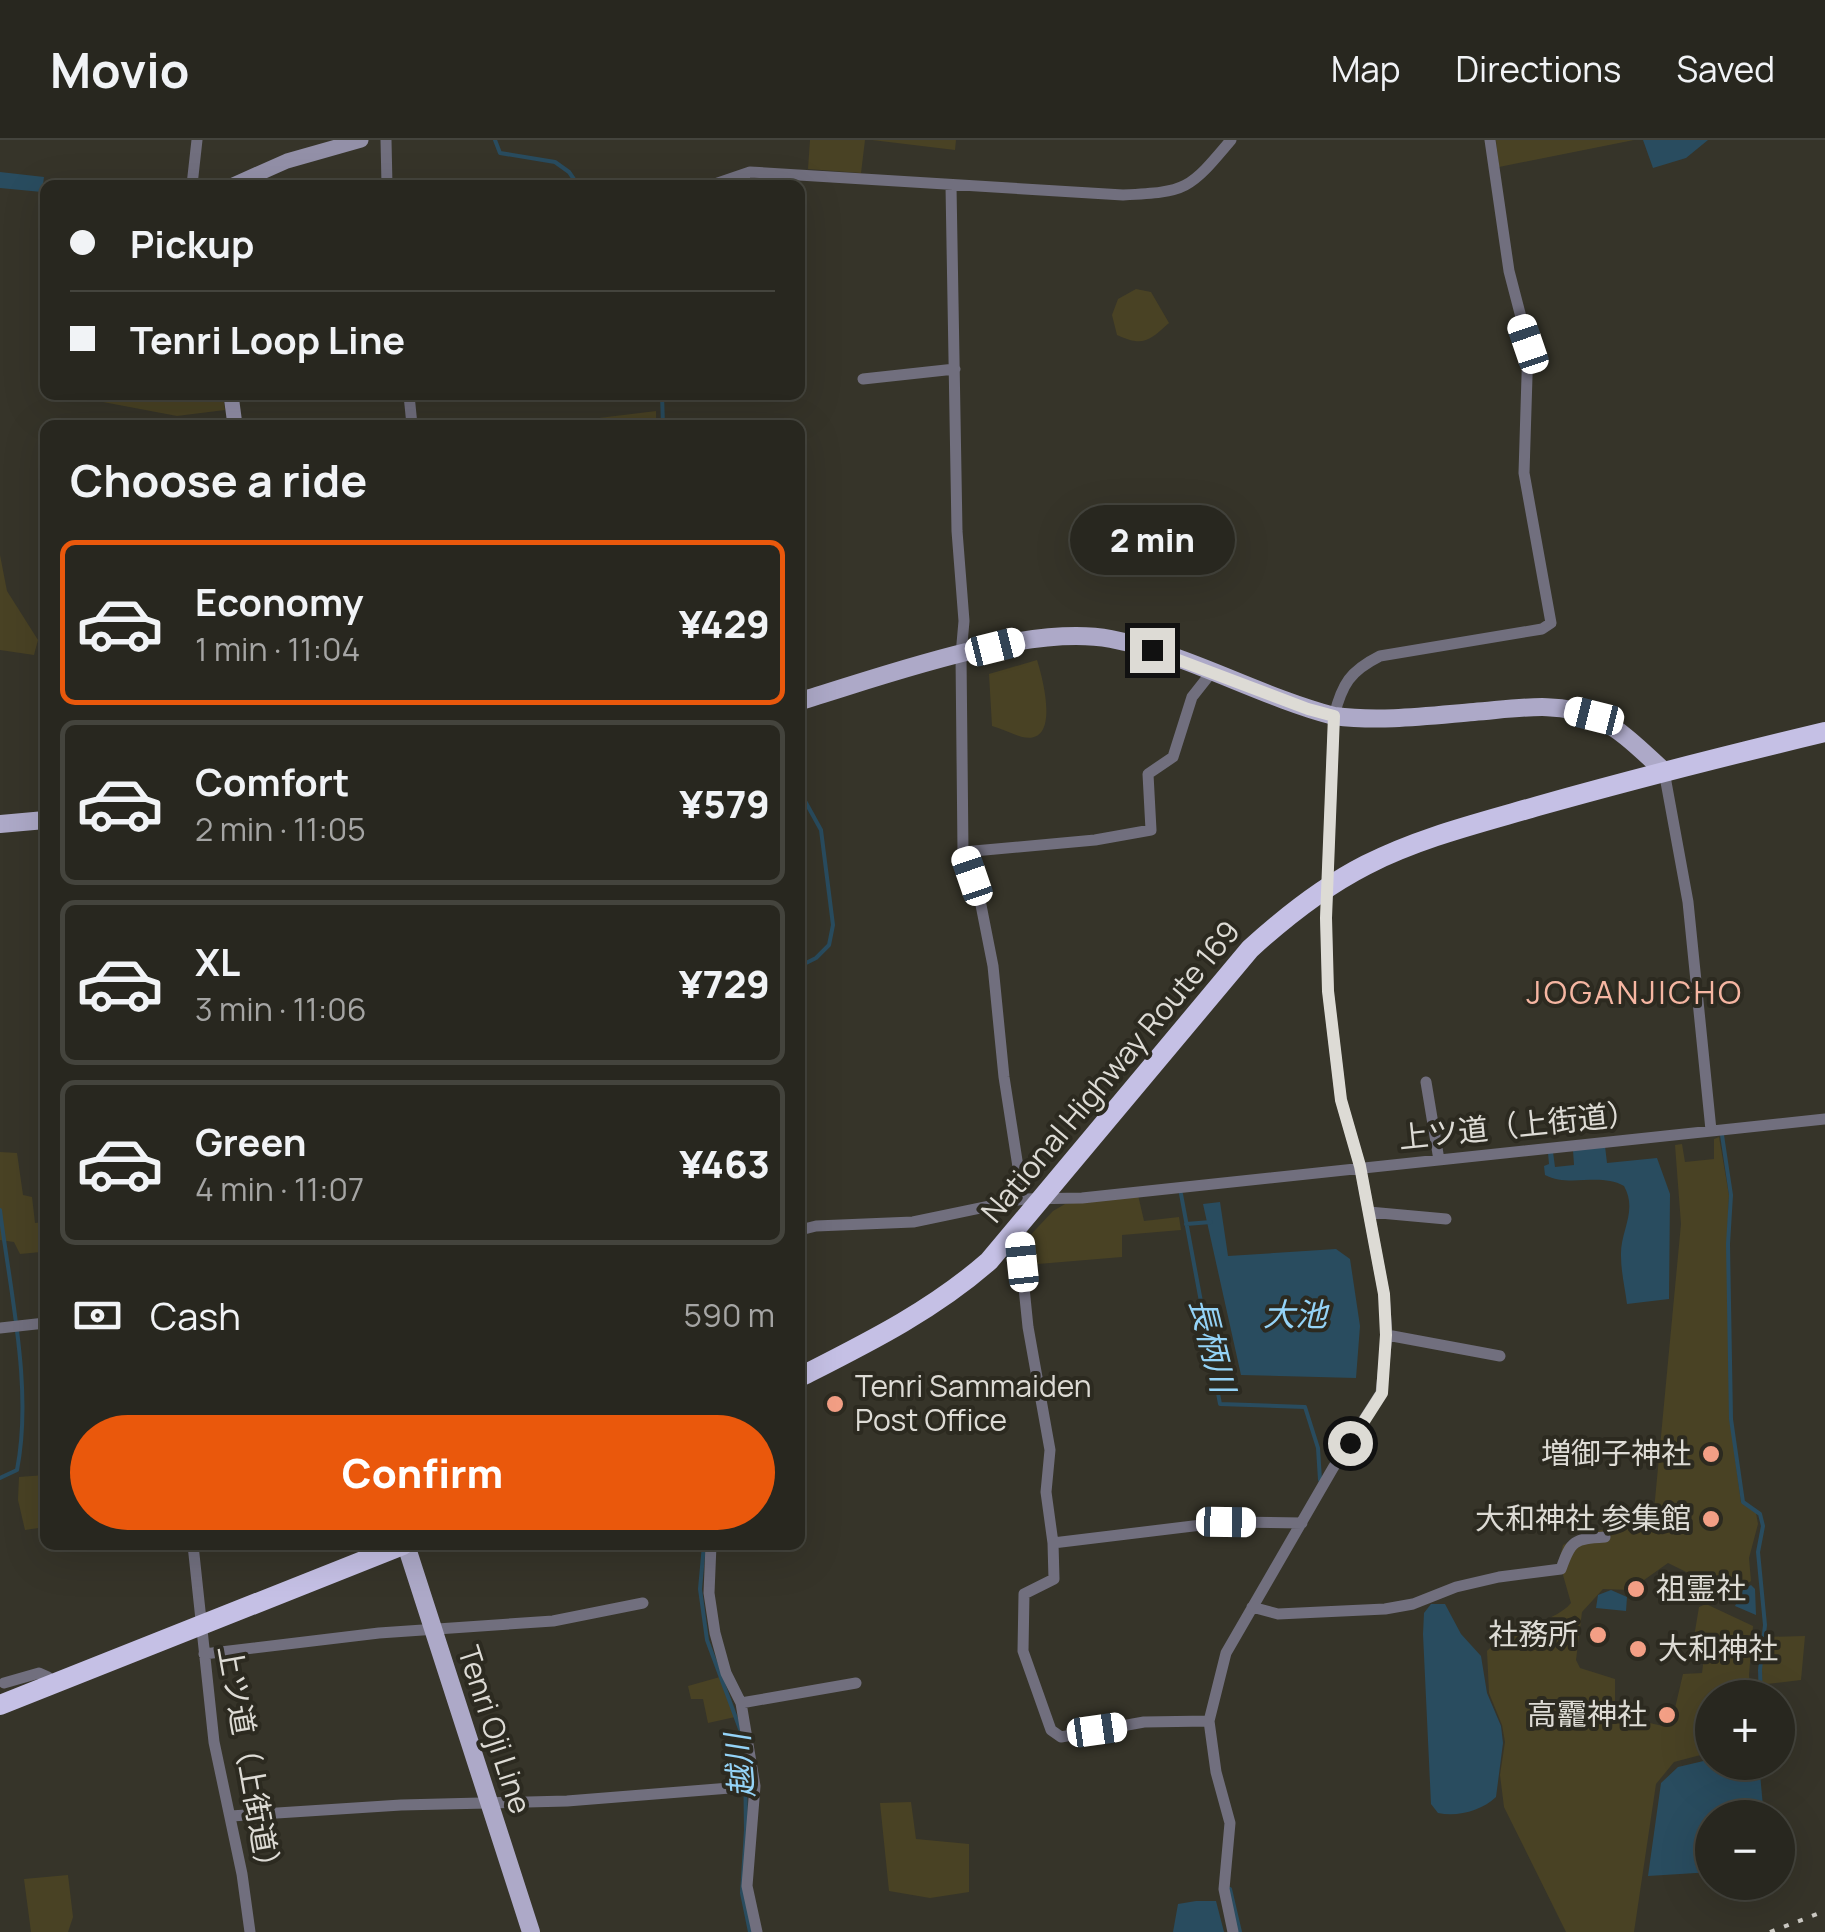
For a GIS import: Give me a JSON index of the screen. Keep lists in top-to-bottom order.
{
  "streets": {
    "highway": ["National Highway Route 169"],
    "main road": ["Tenri Oji Line"],
    "street": ["上ツ道（上街道）"]
  },
  "crossings": [
    ["National Highway Route 169", "上ツ道（上街道）"]
  ],
  "districts": ["JOGANJICHO"],
  "water": ["大池", "長柄川", "越川"],
  "places": [
    "Tenri Sammaiden Post Office",
    "増御子神社",
    "大和神社 参集館",
    "祖霊社",
    "社務所",
    "大和神社",
    "高龗神社"
  ],
  "page": {
    "header": "Movio",
    "nav": ["Map", "Directions", "Saved"],
    "banner": ["Pickup", "Tenri Loop Line"],
    "heading": "Choose a ride",
    "bubble": "2 min",
    "list": [
      {
        "name": "Economy",
        "note": "1 min · 11:04",
        "value": "¥429"
      },
      {
        "name": "Comfort",
        "note": "2 min · 11:05",
        "value": "¥579"
      },
      {
        "name": "XL",
        "note": "3 min · 11:06",
        "value": "¥729"
      },
      {
        "name": "Green",
        "note": "4 min · 11:07",
        "value": "¥463"
      }
    ],
    "pay": ["Cash", "590 m"],
    "buttons": "Confirm",
    "map_buttons": ["+", "−"]
  }
}
